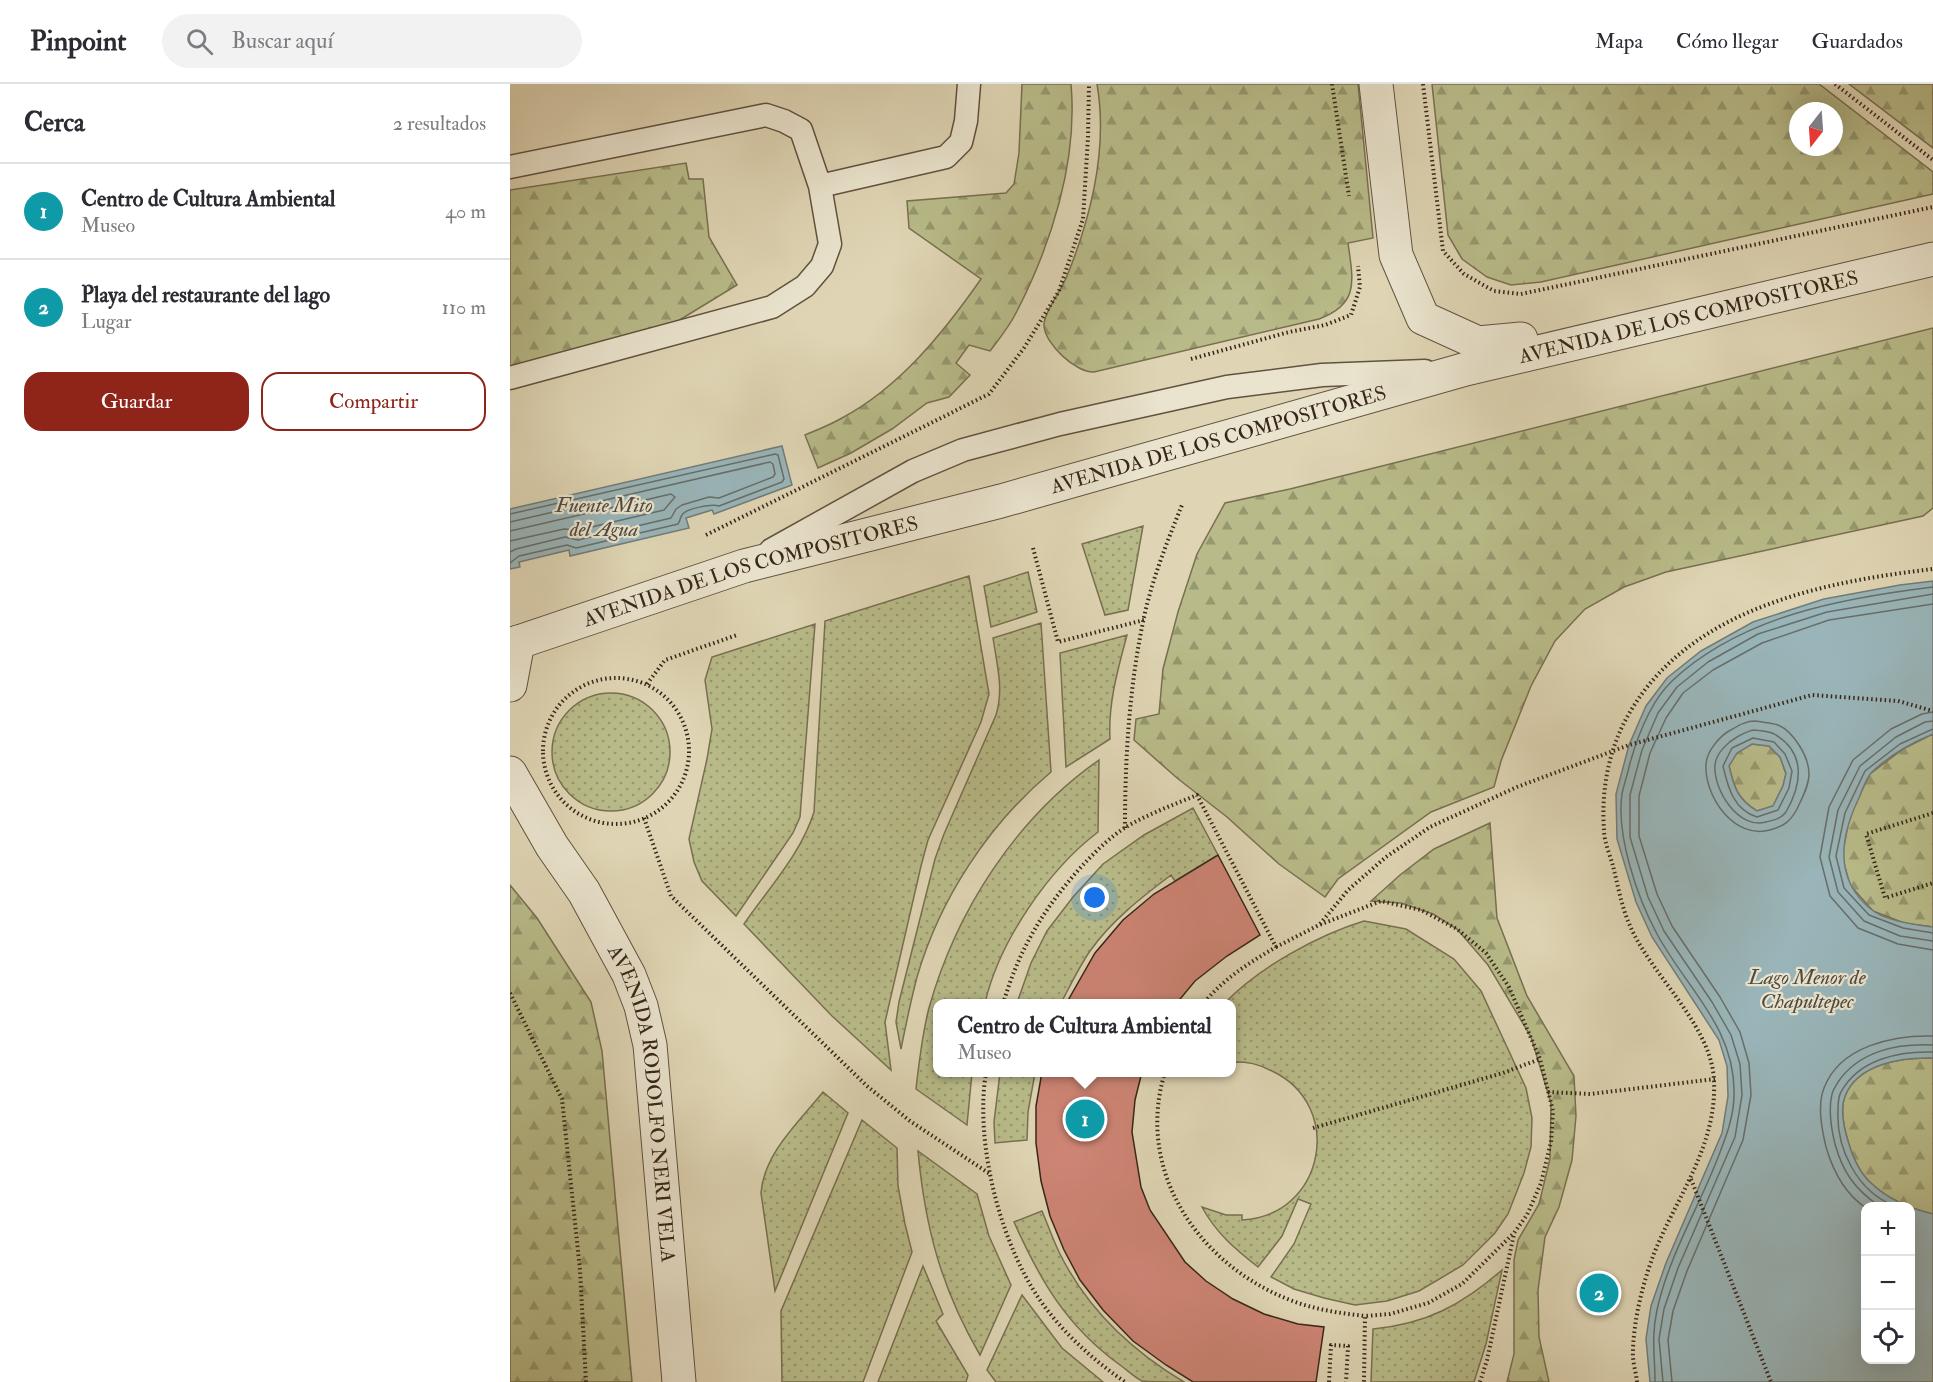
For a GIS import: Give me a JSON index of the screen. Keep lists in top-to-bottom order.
{
  "streets": {
    "street": ["AVENIDA DE LOS COMPOSITORES", "AVENIDA RODOLFO NERI VELA"]
  },
  "water": ["Fuente Mito del Agua", "Lago Menor de Chapultepec"],
  "north": "bottom",
  "page": {
    "header": "Pinpoint",
    "search": "Buscar aquí",
    "nav": ["Mapa", "Cómo llegar", "Guardados"],
    "heading": ["Cerca", "2 resultados"],
    "list": [
      {
        "mark": "1",
        "name": "Centro de Cultura Ambiental",
        "note": "Museo",
        "value": "40 m"
      },
      {
        "mark": "2",
        "name": "Playa del restaurante del lago",
        "note": "Lugar",
        "value": "110 m"
      }
    ],
    "buttons": ["Guardar", "Compartir"],
    "popup": ["Centro de Cultura Ambiental", "Museo"],
    "pins": ["1", "2"],
    "map_buttons": ["+", "−"]
  }
}
